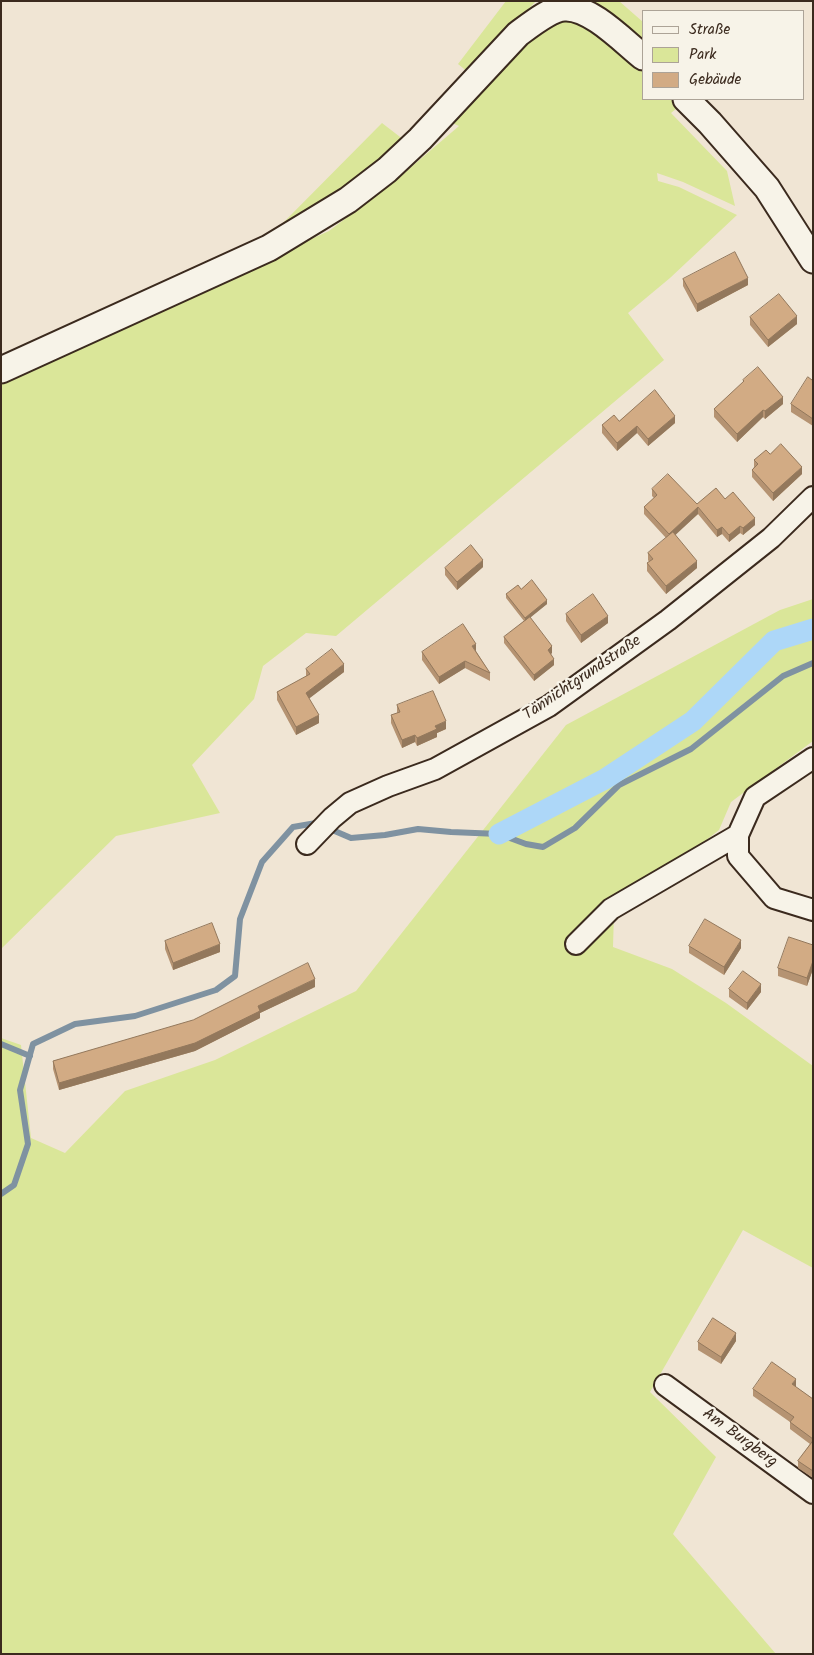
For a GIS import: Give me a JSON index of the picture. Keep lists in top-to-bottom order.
{
  "streets": {
    "street": ["Tännichtgrundstraße", "Am Burgberg"]
  },
  "legend": ["Straße", "Park", "Gebäude"]
}
